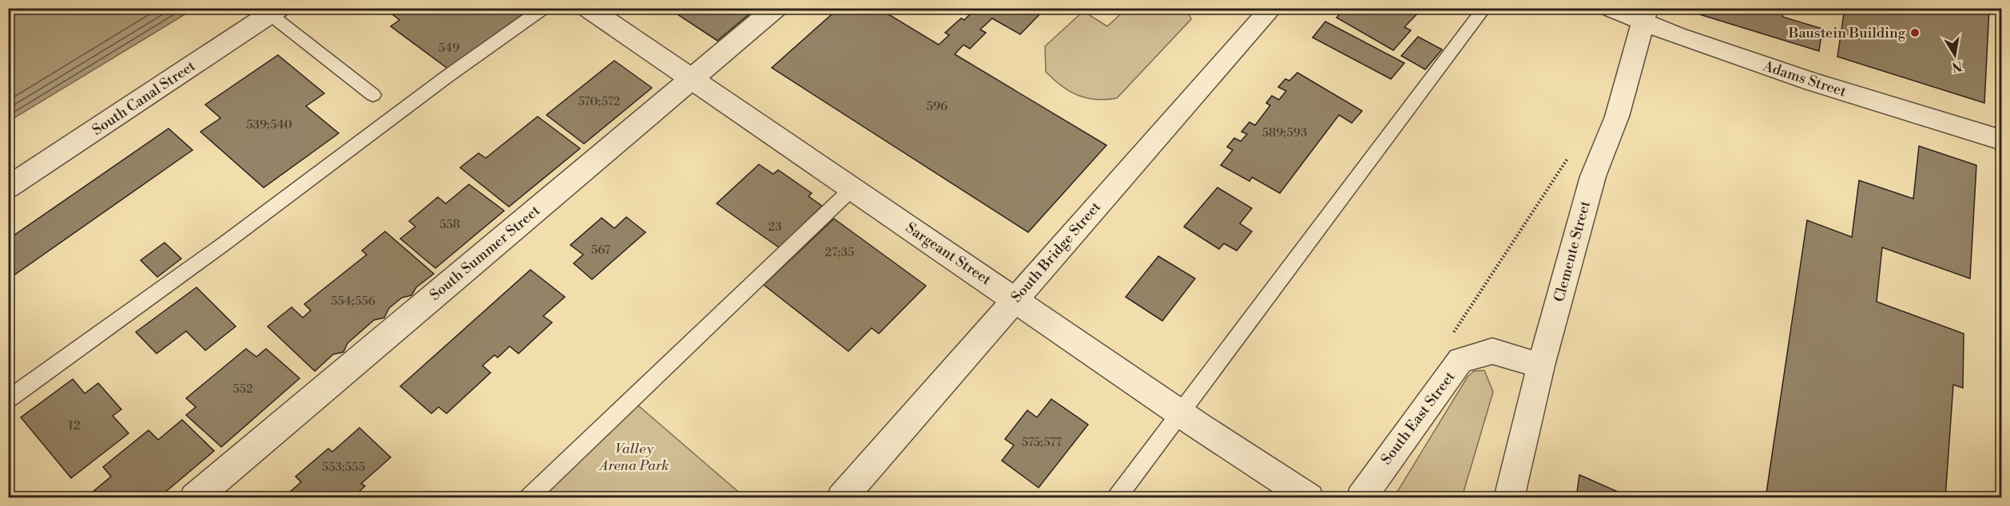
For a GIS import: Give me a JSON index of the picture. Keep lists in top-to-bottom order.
{
  "streets": {
    "street": [
      "Adams Street",
      "South Canal Street",
      "Clemente Street",
      "South Bridge Street",
      "South Summer Street",
      "Sargeant Street",
      "South East Street"
    ]
  },
  "crossings": [
    ["Adams Street", "Clemente Street"],
    ["Clemente Street", "South East Street"],
    ["South Bridge Street", "Sargeant Street"],
    ["South Summer Street", "Sargeant Street"]
  ],
  "parks": ["Valley Arena Park"],
  "places": ["Baustein Building"],
  "house_numbers": [
    "549",
    "570;572",
    "596",
    "539;540",
    "589;593",
    "558",
    "23",
    "567",
    "27;35",
    "554;556",
    "552",
    "12",
    "575;577",
    "553;555"
  ],
  "north": "bottom"
}
